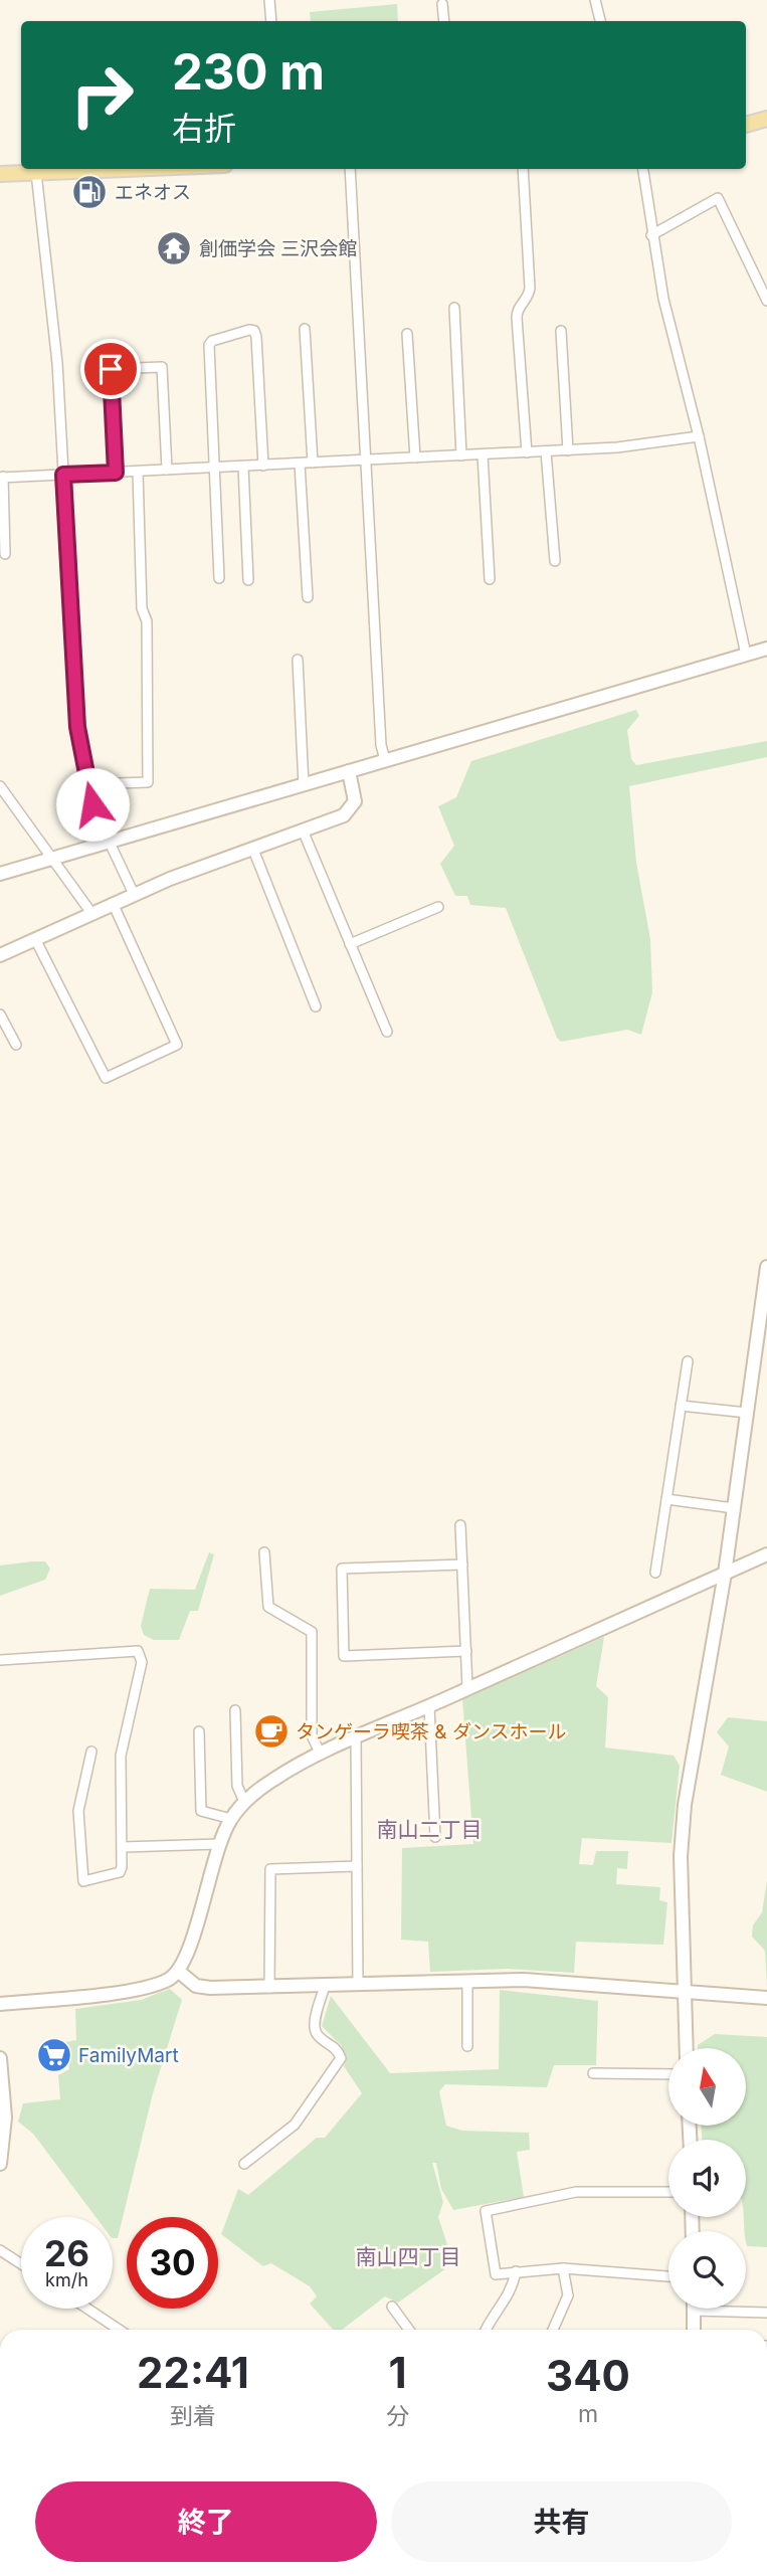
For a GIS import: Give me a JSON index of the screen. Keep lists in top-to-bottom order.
{
  "districts": ["南山二丁目", "南山四丁目"],
  "places": {
    "fuel station": ["エネオス"],
    "temple": ["創価学会 三沢会館"],
    "cafe": ["タンゲーラ喫茶 & ダンスホール"],
    "supermarket": ["FamilyMart"]
  },
  "north": "top",
  "page": {
    "turn": ["230 m", "右折"],
    "speed": "26 km/h",
    "limit": "30",
    "eta": [
      "22:41",
      "到着",
      "1",
      "分",
      "340",
      "m"
    ],
    "buttons": ["終了", "共有"]
  }
}
